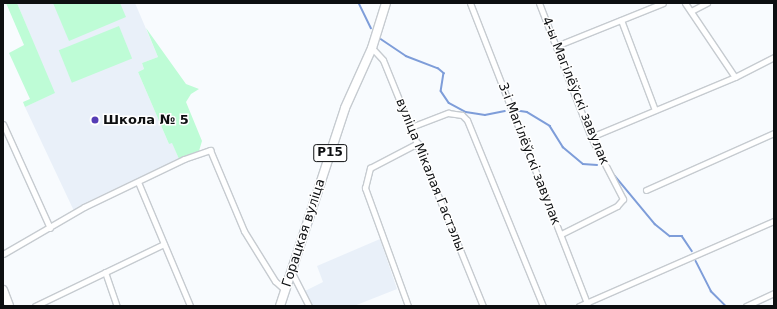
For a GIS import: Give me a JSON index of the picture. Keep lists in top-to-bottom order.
{
  "streets": {
    "main road": ["Р15", "Горацкая вуліца"],
    "street": ["4-ы Магілёўскі завулак", "3-і Магілёўскі завулак", "вуліца Мікалая Гастэлы"]
  },
  "crossings": [
    ["4-ы Магілёўскі завулак", "3-і Магілёўскі завулак"],
    ["вуліца Мікалая Гастэлы", "Горацкая вуліца"]
  ],
  "places": ["Школа № 5"]
}
